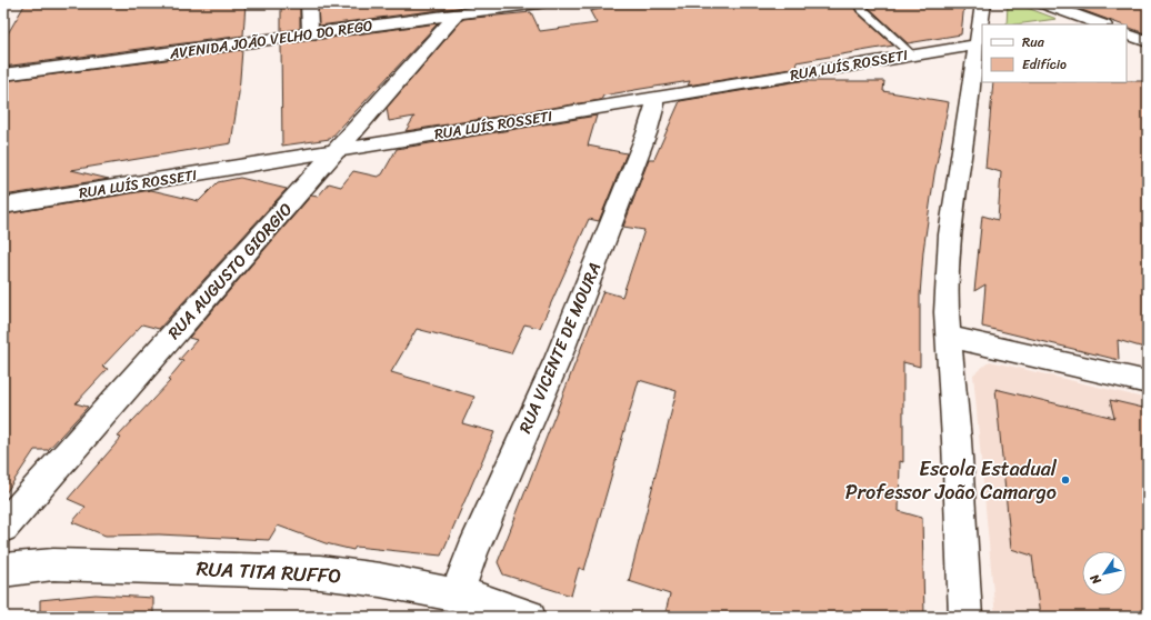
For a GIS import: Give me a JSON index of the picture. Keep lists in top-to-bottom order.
{
  "streets": {
    "street": [
      "AVENIDA JOÃO VELHO DO REGO",
      "RUA LUÍS ROSSETI",
      "RUA AUGUSTO GIORGIO",
      "RUA VICENTE DE MOURA",
      "RUA TITA RUFFO"
    ]
  },
  "crossings": [
    ["AVENIDA JOÃO VELHO DO REGO", "RUA AUGUSTO GIORGIO"],
    ["RUA LUÍS ROSSETI", "RUA AUGUSTO GIORGIO"],
    ["RUA LUÍS ROSSETI", "RUA VICENTE DE MOURA"],
    ["RUA VICENTE DE MOURA", "RUA TITA RUFFO"]
  ],
  "places": ["Escola Estadual Professor João Camargo"],
  "legend": ["Rua", "Edifício"],
  "north": "bottom left"
}
